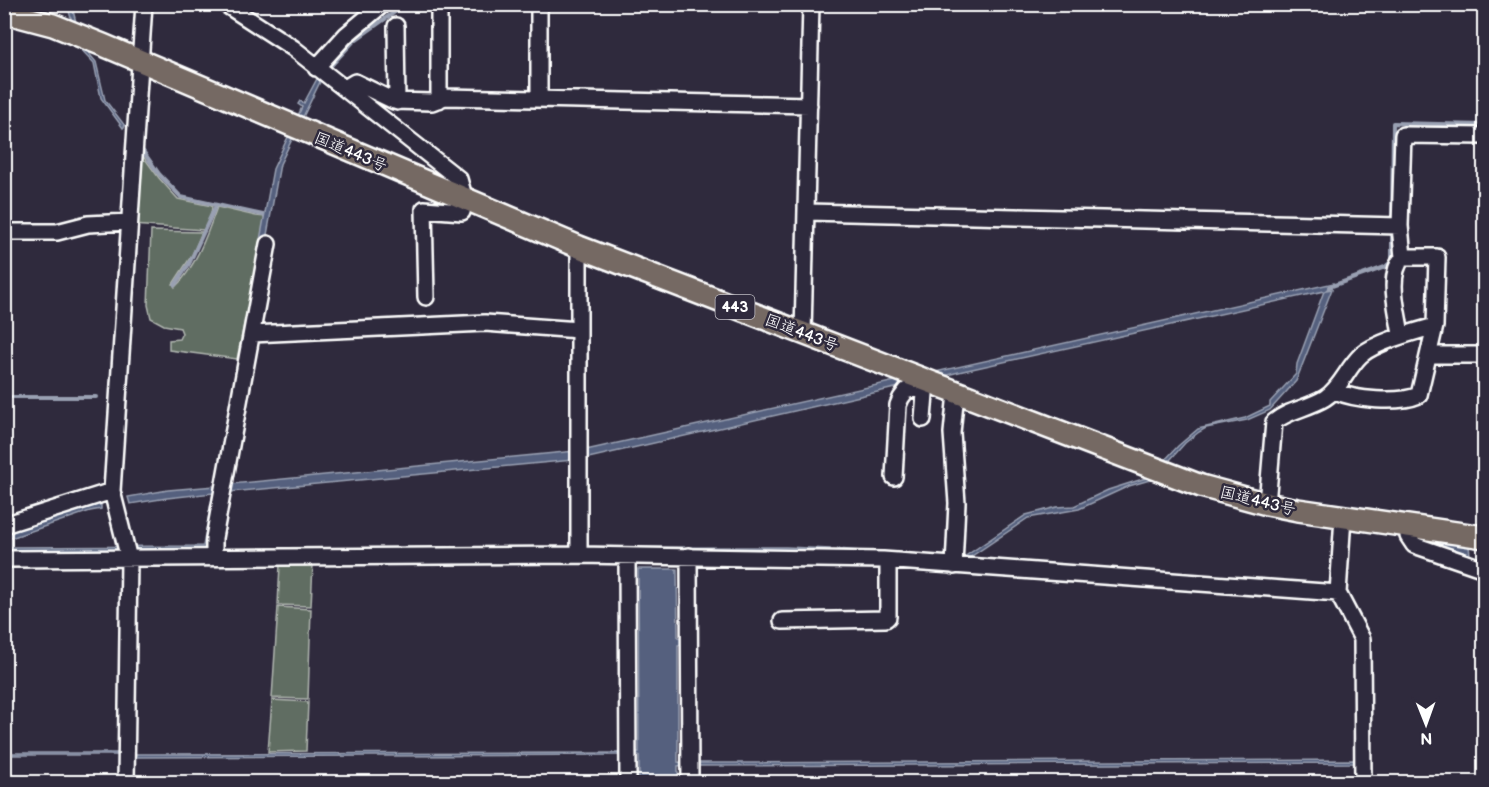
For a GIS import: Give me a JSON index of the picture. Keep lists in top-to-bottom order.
{
  "streets": {
    "highway": ["国道443号", "443"]
  },
  "north": "bottom"
}
